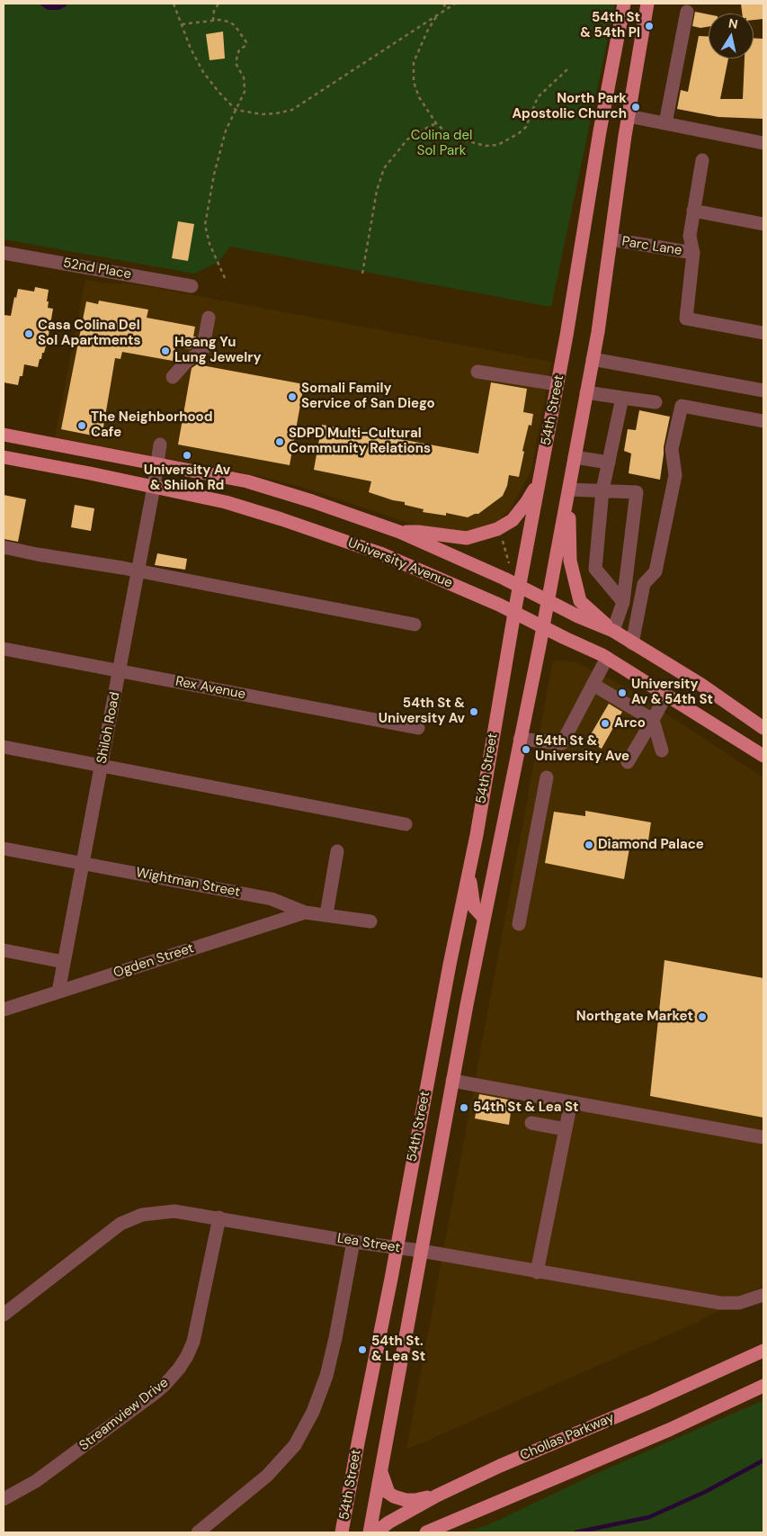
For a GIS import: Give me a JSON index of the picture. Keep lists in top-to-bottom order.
{
  "streets": {
    "main road": ["54th Street", "University Avenue", "Chollas Parkway"],
    "street": [
      "Parc Lane",
      "52nd Place",
      "Rex Avenue",
      "Shiloh Road",
      "Wightman Street",
      "Ogden Street",
      "Lea Street",
      "Streamview Drive"
    ]
  },
  "crossings": [
    ["Parc Lane", "54th Street"],
    ["54th Street", "University Avenue"],
    ["54th Street", "Lea Street"],
    ["University Avenue", "Shiloh Road"],
    ["Rex Avenue", "Shiloh Road"],
    ["Shiloh Road", "Wightman Street"],
    ["Shiloh Road", "Ogden Street"],
    ["Wightman Street", "Ogden Street"],
    ["Lea Street", "Streamview Drive"]
  ],
  "parks": ["Colina del Sol Park"],
  "places": [
    "54th St & 54th Pl",
    "North Park Apostolic Church",
    "Casa Colina Del Sol Apartments",
    "Heang Yu Lung Jewelry",
    "Somali Family Service of San Diego",
    "The Neighborhood Cafe",
    "SDPD Multi-Cultural Community Relations",
    "University Av & Shiloh Rd",
    "University Av & 54th St",
    "54th St & University Av",
    "Arco",
    "54th St & University Ave",
    "Diamond Palace",
    "Northgate Market",
    "54th St & Lea St",
    "54th St. & Lea St"
  ],
  "north": "top"
}
